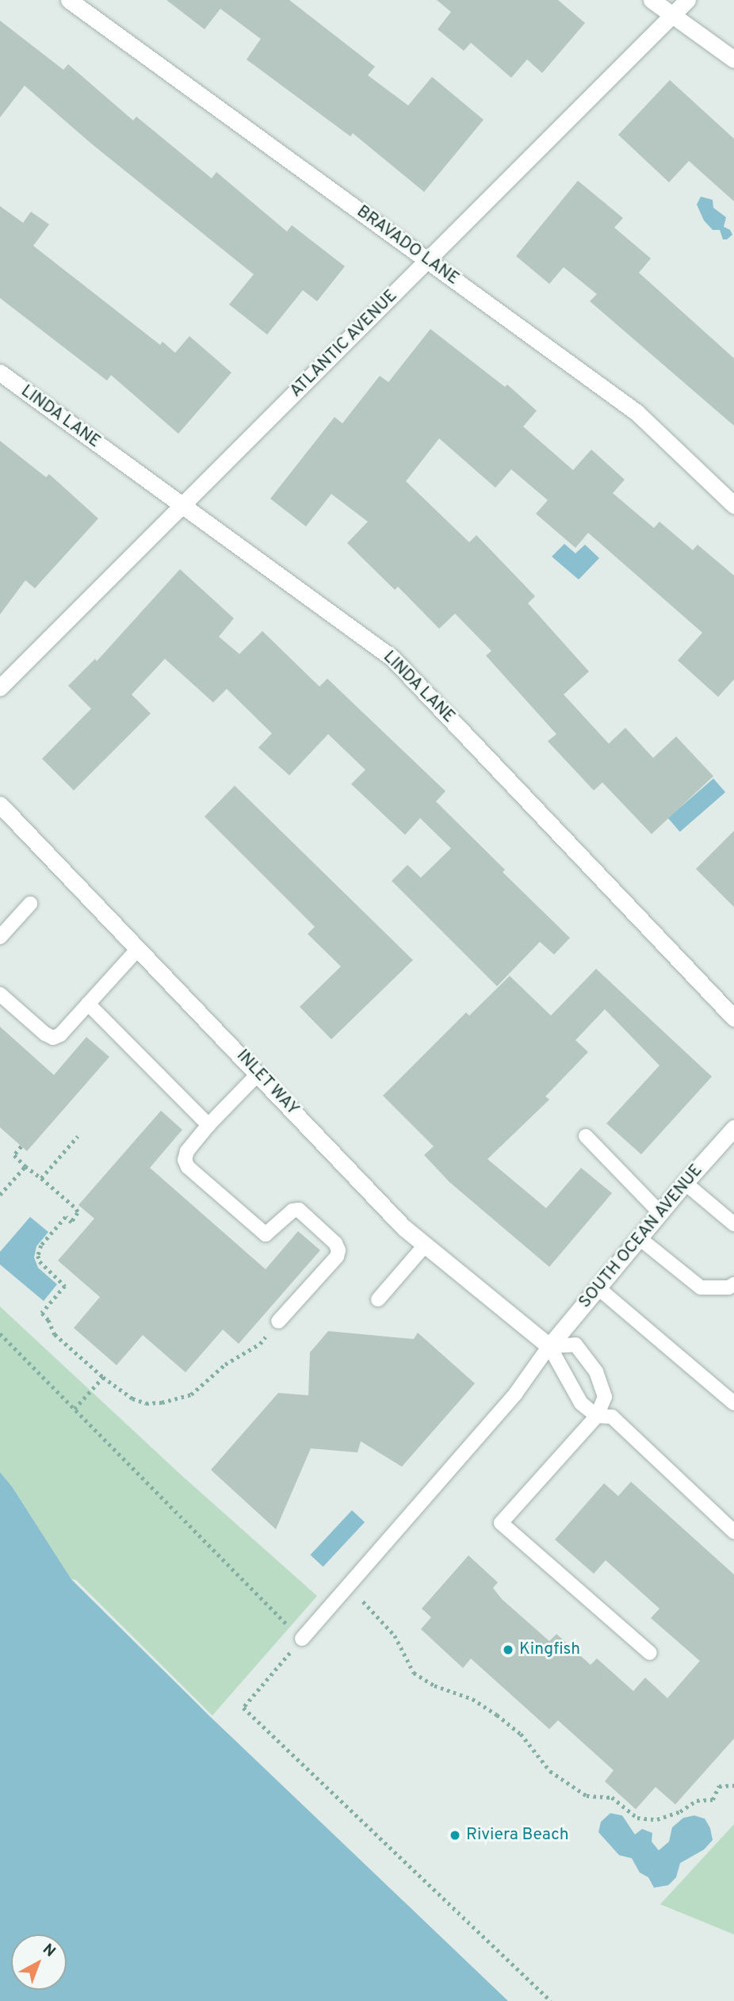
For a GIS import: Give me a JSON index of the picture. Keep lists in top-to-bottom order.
{
  "streets": {
    "street": [
      "BRAVADO LANE",
      "ATLANTIC AVENUE",
      "LINDA LANE",
      "INLET WAY",
      "SOUTH OCEAN AVENUE"
    ]
  },
  "crossings": [
    ["BRAVADO LANE", "ATLANTIC AVENUE"],
    ["ATLANTIC AVENUE", "LINDA LANE"],
    ["INLET WAY", "SOUTH OCEAN AVENUE"]
  ],
  "places": ["Kingfish", "Riviera Beach"],
  "north": "top right"
}
